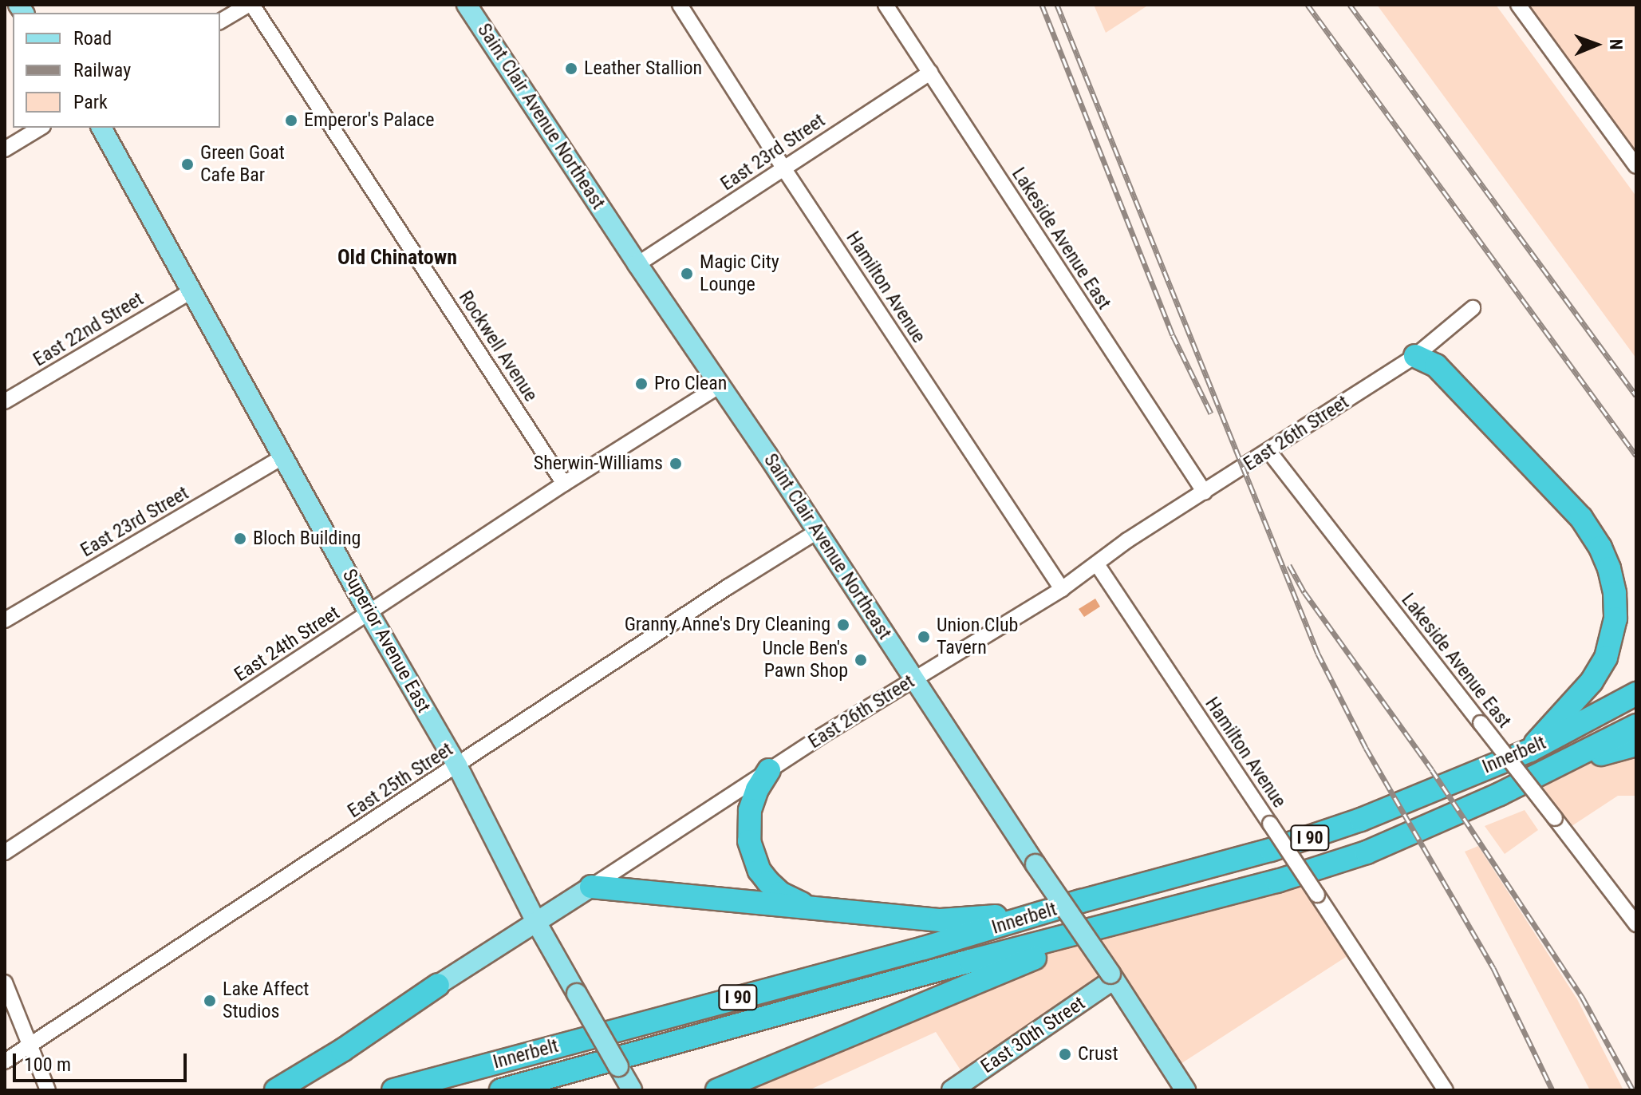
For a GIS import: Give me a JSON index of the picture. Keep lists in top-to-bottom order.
{
  "streets": {
    "highway": ["Innerbelt", "I 90"],
    "main road": [
      "Saint Clair Avenue Northeast",
      "East 26th Street",
      "Superior Avenue East",
      "East 30th Street"
    ],
    "street": [
      "East 23rd Street",
      "Lakeside Avenue East",
      "Hamilton Avenue",
      "East 22nd Street",
      "Rockwell Avenue",
      "East 24th Street",
      "East 25th Street"
    ]
  },
  "crossings": [
    ["Saint Clair Avenue Northeast", "East 23rd Street"],
    ["Saint Clair Avenue Northeast", "East 26th Street"],
    ["Saint Clair Avenue Northeast", "East 24th Street"],
    ["Saint Clair Avenue Northeast", "East 25th Street"],
    ["Saint Clair Avenue Northeast", "East 30th Street"],
    ["East 23rd Street", "Lakeside Avenue East"],
    ["East 23rd Street", "Hamilton Avenue"],
    ["East 23rd Street", "Superior Avenue East"],
    ["Lakeside Avenue East", "East 26th Street"],
    ["Hamilton Avenue", "East 26th Street"],
    ["East 22nd Street", "Superior Avenue East"],
    ["Rockwell Avenue", "East 24th Street"],
    ["East 26th Street", "Superior Avenue East"],
    ["Superior Avenue East", "East 24th Street"],
    ["Superior Avenue East", "East 25th Street"]
  ],
  "districts": ["Old Chinatown"],
  "places": [
    "Leather Stallion",
    "Emperor's Palace",
    "Green Goat Cafe Bar",
    "Magic City Lounge",
    "Pro Clean",
    "Sherwin-Williams",
    "Bloch Building",
    "Granny Anne's Dry Cleaning",
    "Union Club Tavern",
    "Uncle Ben's Pawn Shop",
    "Lake Affect Studios",
    "Crust"
  ],
  "legend": ["Road", "Railway", "Park"],
  "scale_bar": "100 m",
  "north": "right"
}
